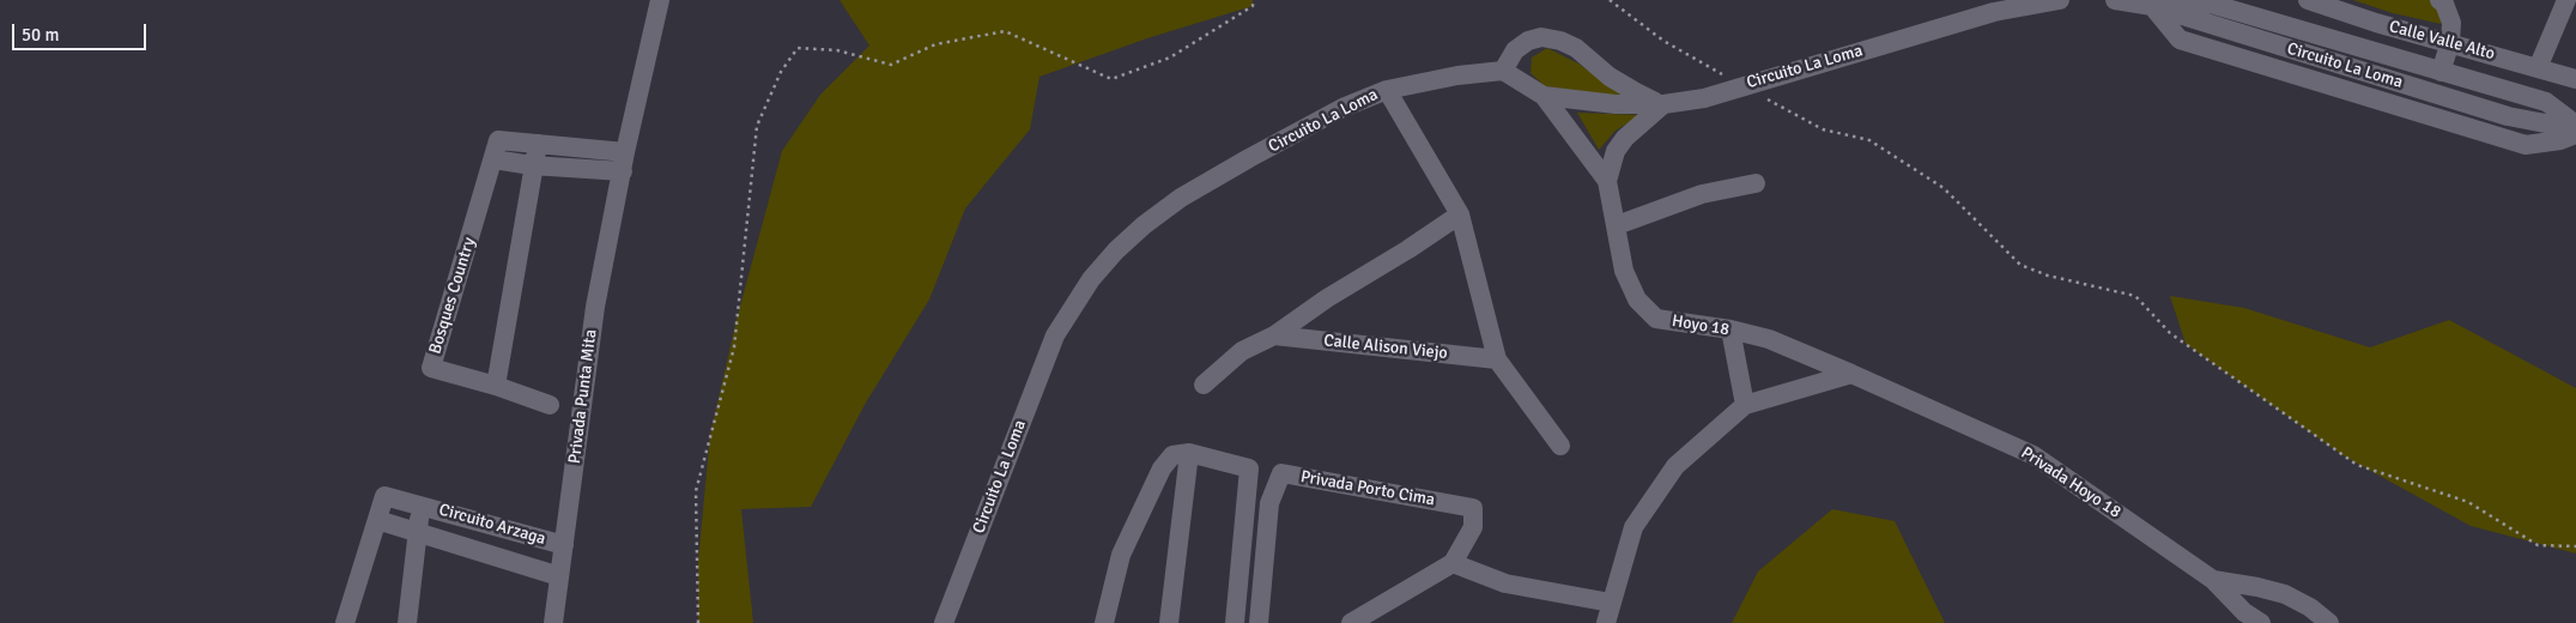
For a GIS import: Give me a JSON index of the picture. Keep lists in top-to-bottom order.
{
  "streets": {
    "street": [
      "Calle Valle Alto",
      "Circuito La Loma",
      "Bosques Country",
      "Hoyo 18",
      "Calle Alison Viejo",
      "Privada Punta Mita",
      "Privada Hoyo 18",
      "Privada Porto Cima",
      "Circuito Arzaga"
    ]
  },
  "crossings": [
    ["Circuito La Loma", "Hoyo 18"],
    ["Hoyo 18", "Privada Hoyo 18"],
    ["Privada Punta Mita", "Circuito Arzaga"]
  ],
  "scale_bar": "50 m"
}
